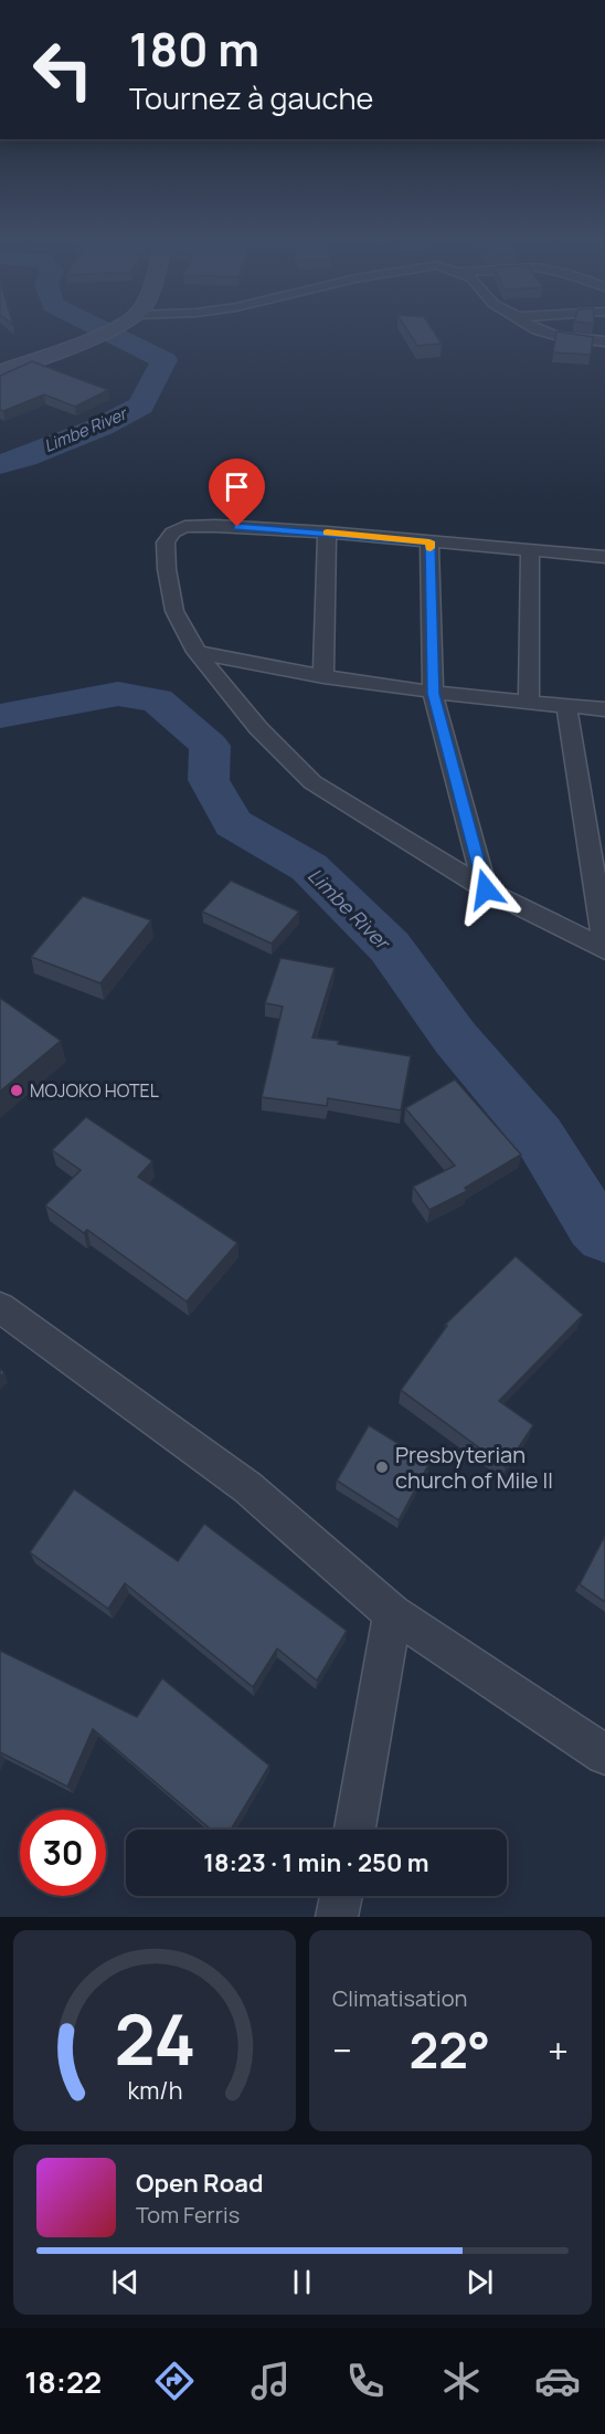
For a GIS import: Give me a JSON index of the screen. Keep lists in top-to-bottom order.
{
  "water": ["Limbe River"],
  "places": ["MOJOKO HOTEL", "Presbyterian church of Mile II"],
  "page": {
    "turn": ["180 m", "Tournez à gauche"],
    "limit": "30",
    "trip": "18:23 · 1 min · 250 m",
    "tile": "Climatisation",
    "heat": ["−", "22°", "+"],
    "song": ["Open Road", "Tom Ferris"],
    "tabs": "18:22",
    "gauge": ["24", "km/h"]
  }
}
